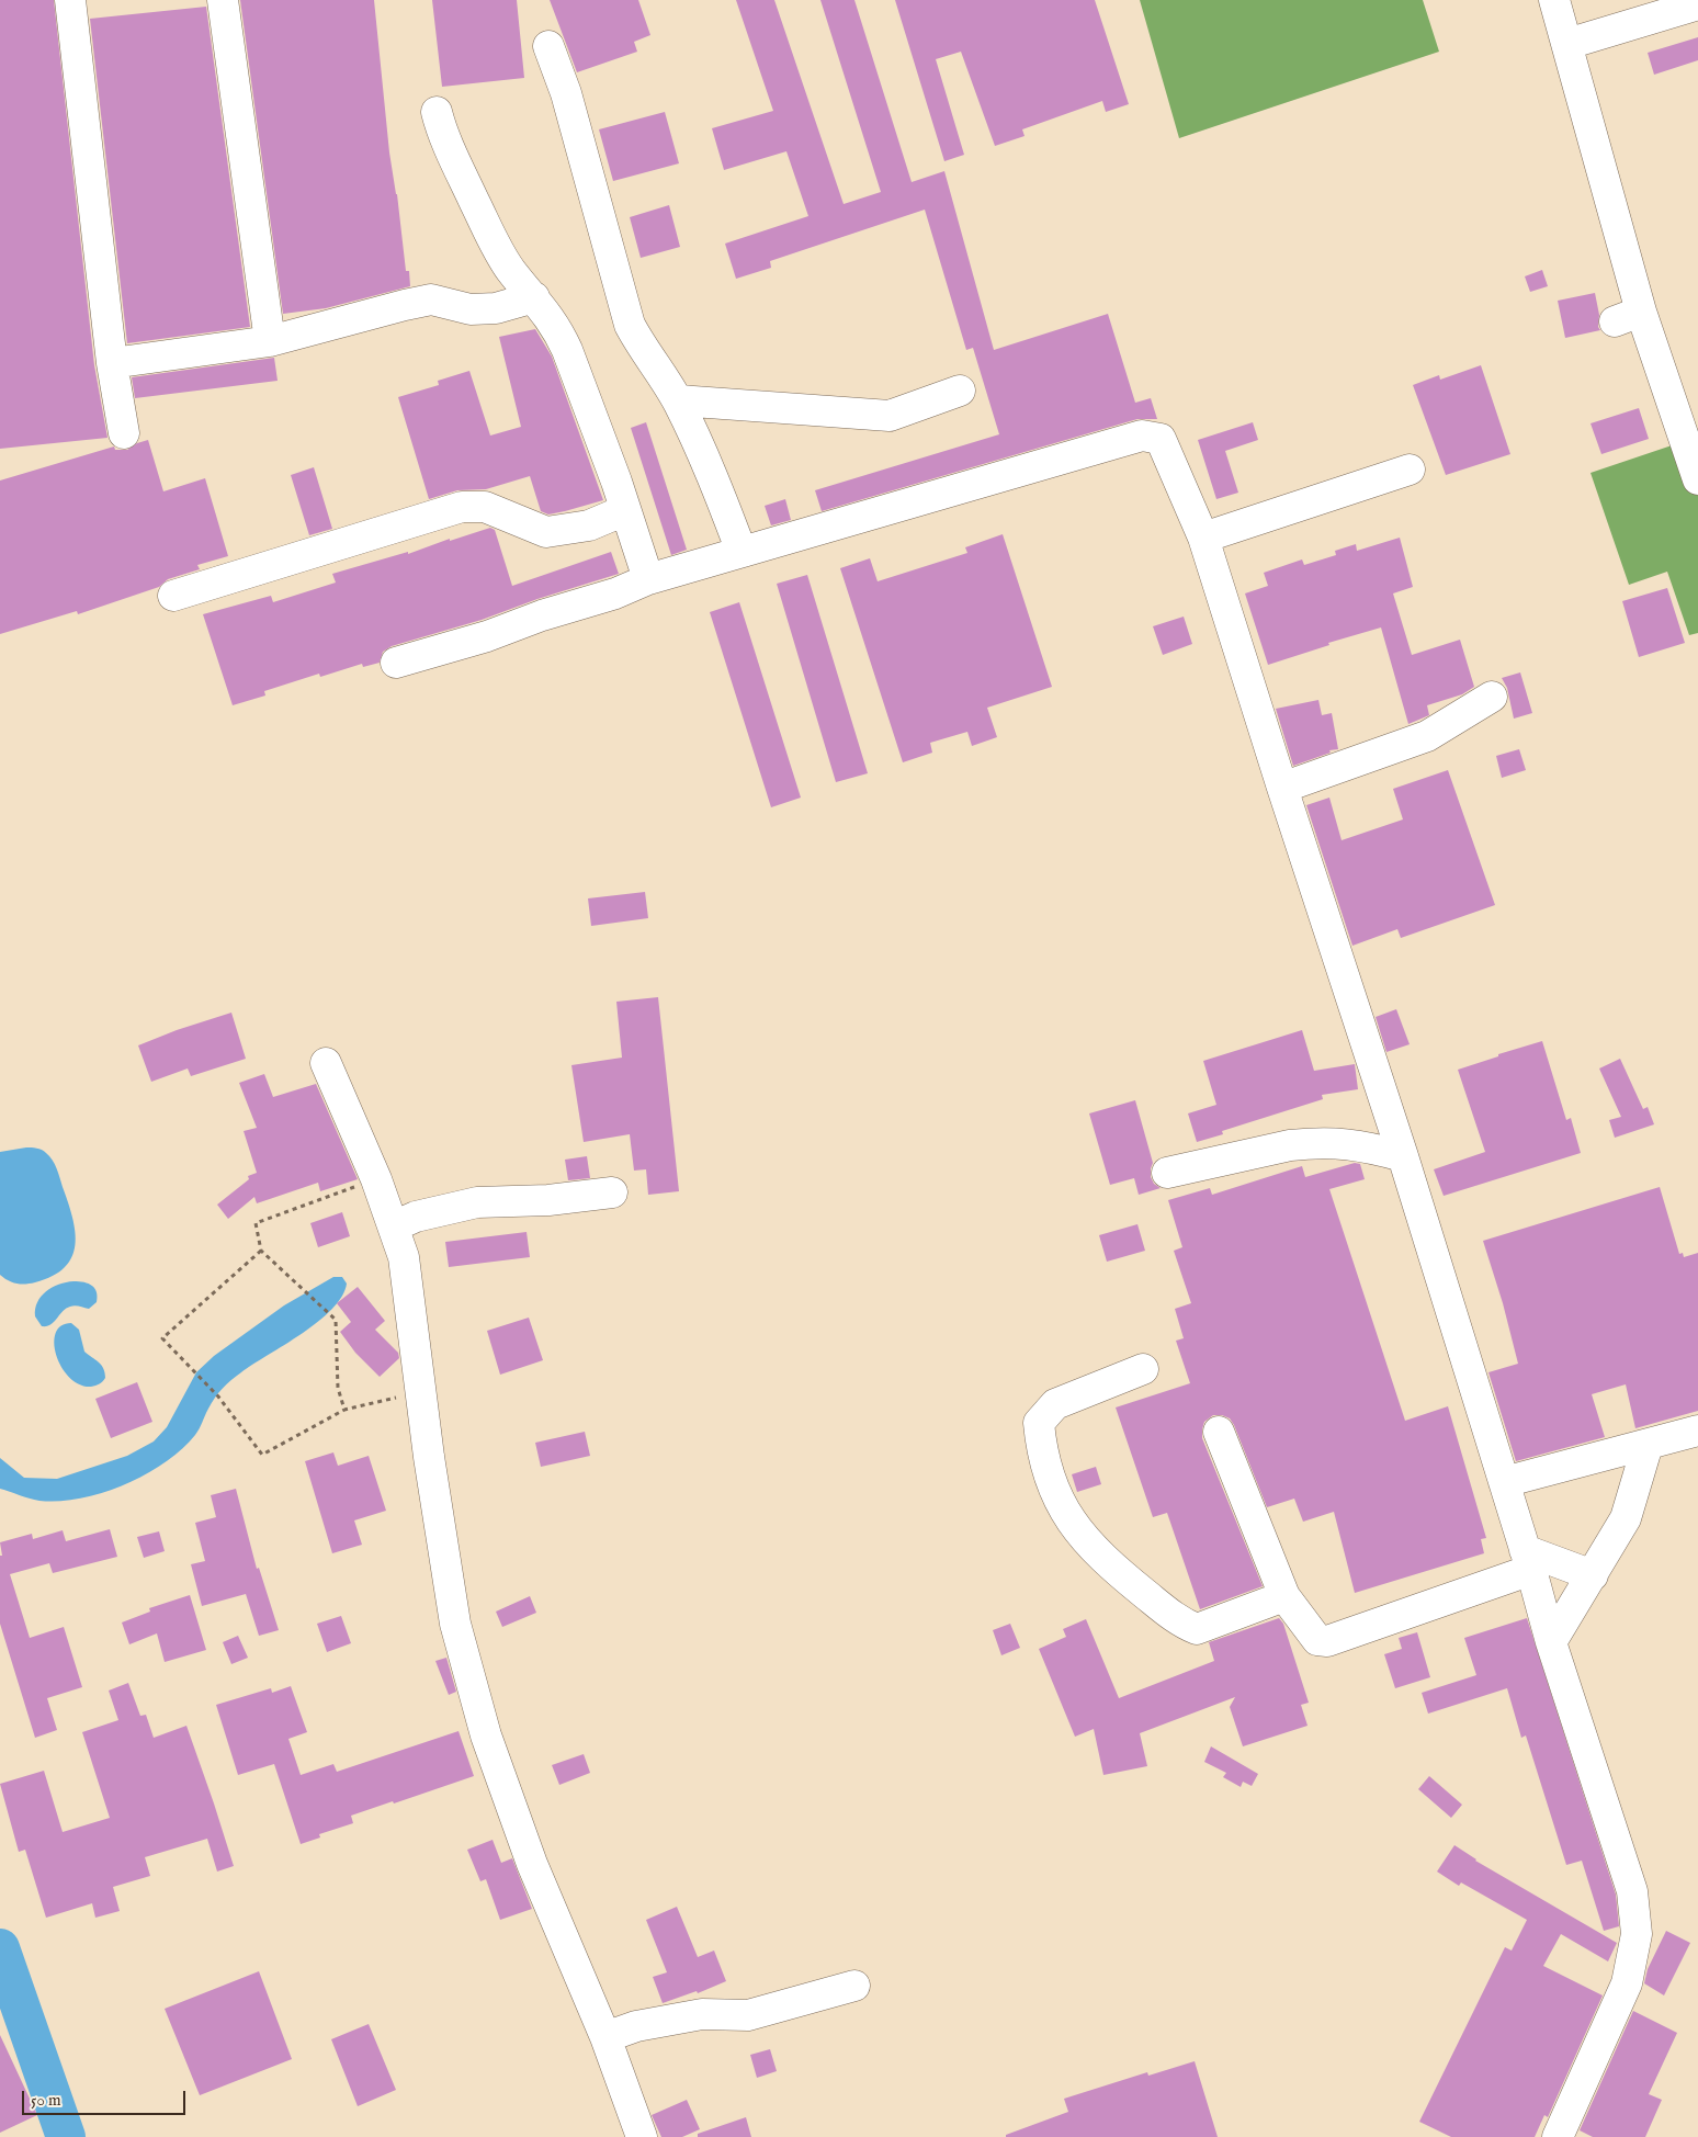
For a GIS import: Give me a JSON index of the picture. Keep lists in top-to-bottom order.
{
  "scale_bar": "50 m"
}
